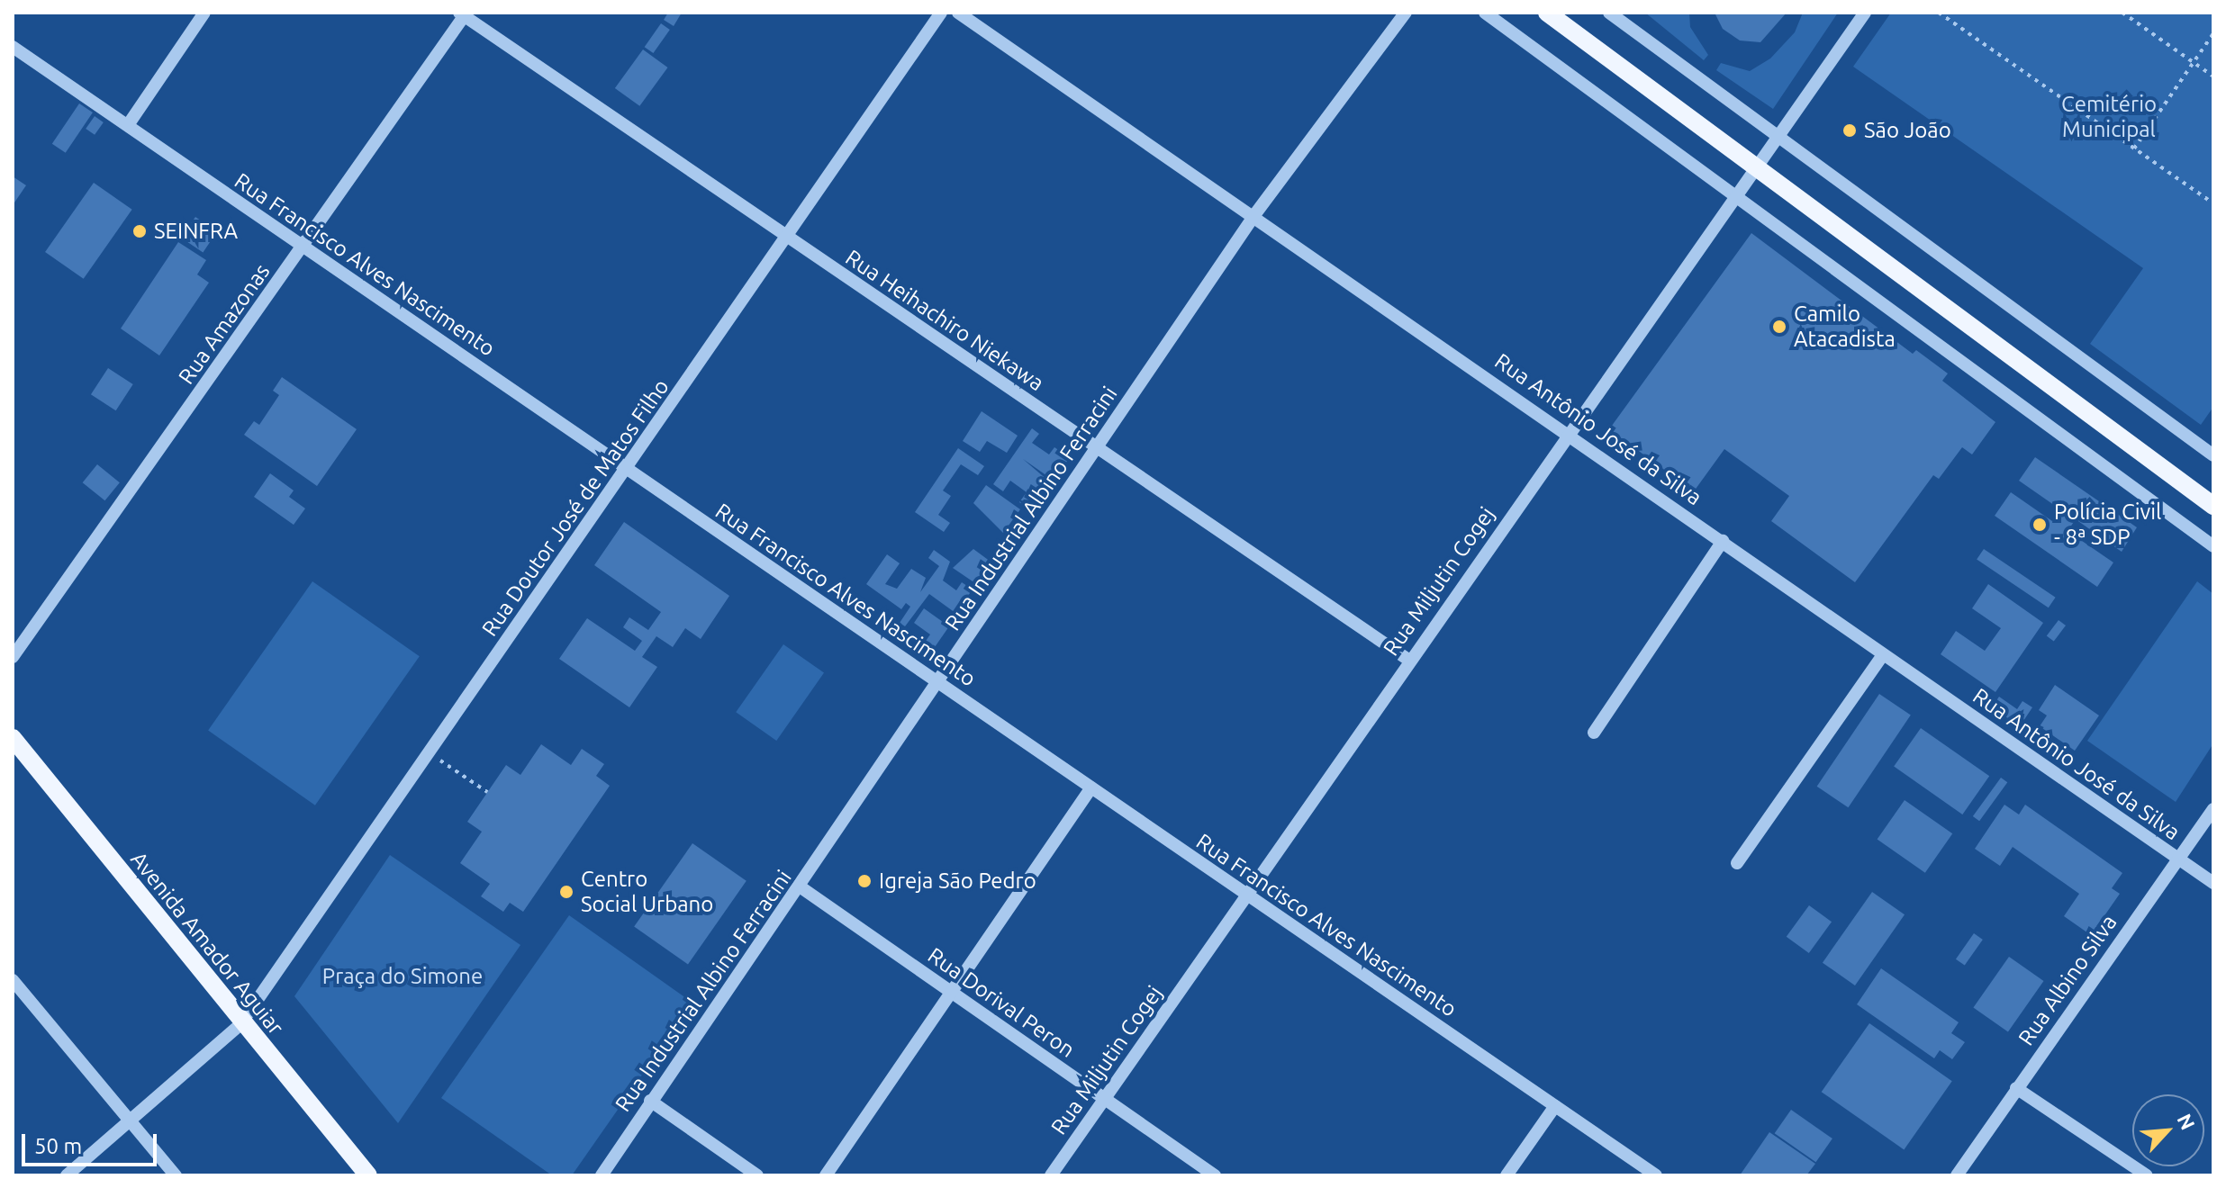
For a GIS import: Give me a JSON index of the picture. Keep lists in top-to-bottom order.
{
  "streets": {
    "main road": ["Avenida Amador Aguiar"],
    "street": [
      "Rua Francisco Alves Nascimento",
      "Rua Heihachiro Niekawa",
      "Rua Amazonas",
      "Rua Antônio José da Silva",
      "Rua Doutor José de Matos Filho",
      "Rua Industrial Albino Ferracini",
      "Rua Miljutin Cogej",
      "Rua Albino Silva",
      "Rua Dorival Peron"
    ]
  },
  "crossings": [
    ["Rua Francisco Alves Nascimento", "Rua Amazonas"],
    ["Rua Francisco Alves Nascimento", "Rua Doutor José de Matos Filho"],
    ["Rua Francisco Alves Nascimento", "Rua Industrial Albino Ferracini"],
    ["Rua Francisco Alves Nascimento", "Rua Miljutin Cogej"],
    ["Rua Heihachiro Niekawa", "Rua Amazonas"],
    ["Rua Heihachiro Niekawa", "Rua Doutor José de Matos Filho"],
    ["Rua Heihachiro Niekawa", "Rua Industrial Albino Ferracini"],
    ["Rua Heihachiro Niekawa", "Rua Miljutin Cogej"],
    ["Rua Antônio José da Silva", "Rua Industrial Albino Ferracini"],
    ["Rua Antônio José da Silva", "Rua Miljutin Cogej"],
    ["Rua Antônio José da Silva", "Rua Albino Silva"],
    ["Rua Doutor José de Matos Filho", "Avenida Amador Aguiar"],
    ["Rua Industrial Albino Ferracini", "Rua Dorival Peron"],
    ["Rua Miljutin Cogej", "Rua Dorival Peron"]
  ],
  "parks": ["Cemitério Municipal", "Praça do Simone"],
  "places": [
    "São João",
    "SEINFRA",
    "Camilo Atacadista",
    "Polícia Civil - 8ª SDP",
    "Igreja São Pedro",
    "Centro Social Urbano"
  ],
  "scale_bar": "50 m",
  "north": "top right"
}
